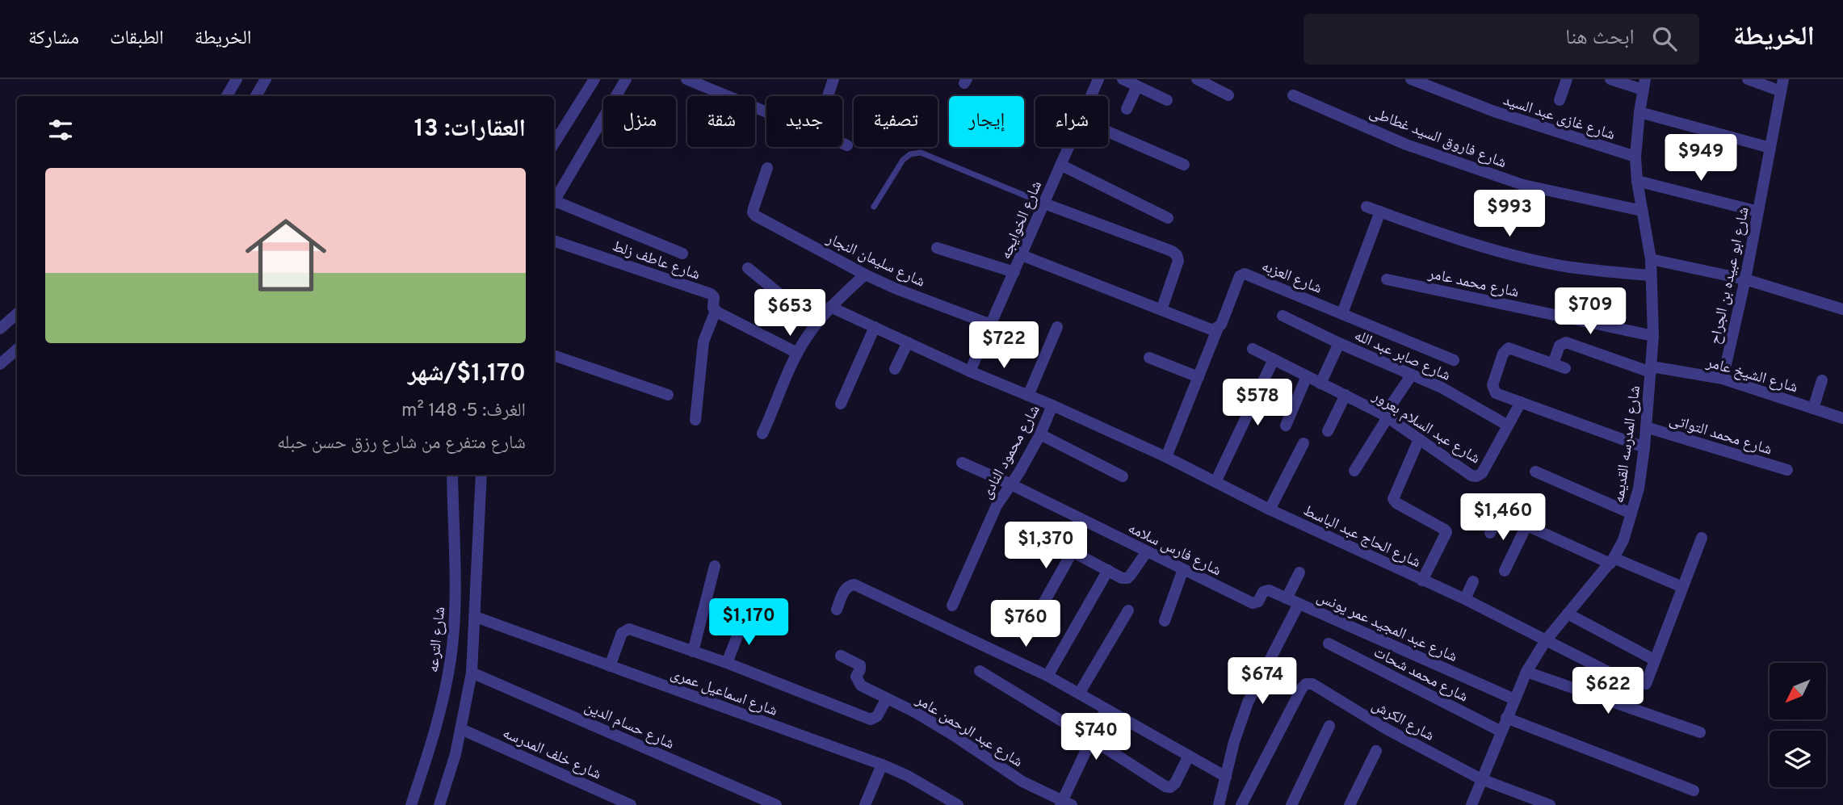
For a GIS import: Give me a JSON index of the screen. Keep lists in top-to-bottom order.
{
  "streets": {
    "street": [
      "شارع غازى عبد السيد",
      "شارع فاروق السيد غطاطى",
      "شارع الخوايجه",
      "شارع عاطف زلط",
      "شارع سليمان النجار",
      "شارع ابو عبيده بن الجراح",
      "شارع العزبه",
      "شارع محمد عامر",
      "شارع صابر عبد الله",
      "شارع الشيخ عامر",
      "شارع عبد السلام بعرور",
      "شارع محمد التواتى",
      "شارع المدرسه القديمه",
      "شارع محمود النادى",
      "شارع الحاج عبد الباسط",
      "شارع فارس سلامه",
      "شارع عبد المجيد عمر يونس",
      "شارع الترعه",
      "شارع محمد شحات",
      "شارع اسماعيل عمرى",
      "شارع الكرش",
      "شارع حسام الدين",
      "شارع عبد الرحمن عامر",
      "شارع خلف المدرسه"
    ]
  },
  "crossings": [
    ["شارع غازى عبد السيد", "شارع المدرسه القديمه"],
    ["شارع فاروق السيد غطاطى", "شارع المدرسه القديمه"],
    ["شارع الخوايجه", "شارع سليمان النجار"],
    ["شارع الخوايجه", "شارع الحاج عبد الباسط"],
    ["شارع ابو عبيده بن الجراح", "شارع الشيخ عامر"],
    ["شارع محمد عامر", "شارع المدرسه القديمه"],
    ["شارع صابر عبد الله", "شارع عبد السلام بعرور"],
    ["شارع الشيخ عامر", "شارع المدرسه القديمه"],
    ["شارع محمد التواتى", "شارع المدرسه القديمه"],
    ["شارع المدرسه القديمه", "شارع الحاج عبد الباسط"],
    ["شارع المدرسه القديمه", "شارع عبد المجيد عمر يونس"],
    ["شارع المدرسه القديمه", "شارع محمد شحات"],
    ["شارع المدرسه القديمه", "شارع الكرش"],
    ["شارع محمود النادى", "شارع الحاج عبد الباسط"],
    ["شارع محمود النادى", "شارع فارس سلامه"],
    ["شارع فارس سلامه", "شارع عبد المجيد عمر يونس"]
  ],
  "north": "bottom left",
  "page": {
    "header": "الخريطة",
    "search": "ابحث هنا",
    "nav": ["الخريطة", "الطبقات", "مشاركة"],
    "chip": [
      "شراء",
      "إيجار",
      "تصفية",
      "جديد",
      "شقة",
      "منزل"
    ],
    "heading": "العقارات: 13",
    "price": [
      "$949",
      "$993",
      "$709",
      "$653",
      "$722",
      "$578",
      "$1,460",
      "$1,370",
      "$1,170",
      "$760",
      "$674",
      "$622",
      "$740"
    ],
    "list": [
      {
        "name": "$1,170/شهر",
        "note": "الغرف: 5 · 148 m² · شارع متفرع من شارع رزق حسن حبله"
      }
    ]
  }
}
